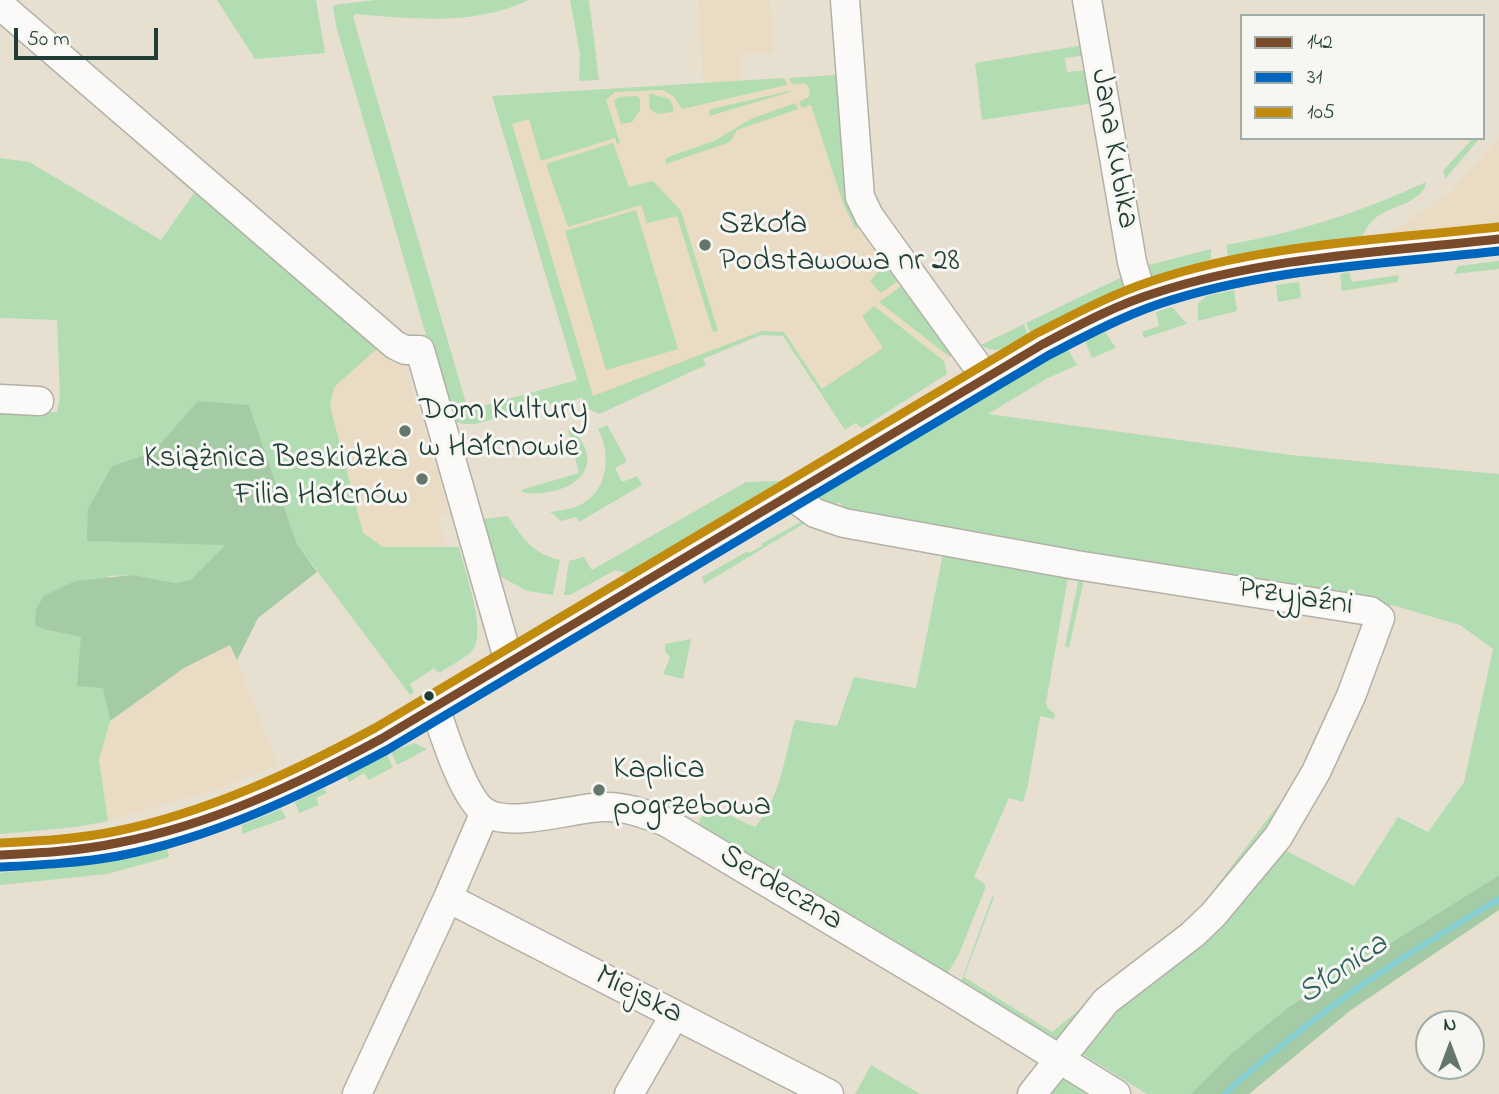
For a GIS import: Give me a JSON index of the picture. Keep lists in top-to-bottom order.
{
  "streets": {
    "street": [
      "Jana Kubika",
      "Przyjaźni",
      "Serdeczna",
      "Miejska"
    ]
  },
  "crossings": [
    ["Przyjaźni", "Serdeczna"]
  ],
  "water": ["Słonica"],
  "places": [
    "Szkoła Podstawowa nr 28",
    "Dom Kultury w Hałcnowie",
    "Książnica Beskidzka Filia Hałcnów",
    "Kaplica pogrzebowa"
  ],
  "lines": ["transit line 105", "transit line 142", "transit line 31"],
  "legend": ["142", "31", "105"],
  "scale_bar": "50 m",
  "north": "top"
}
